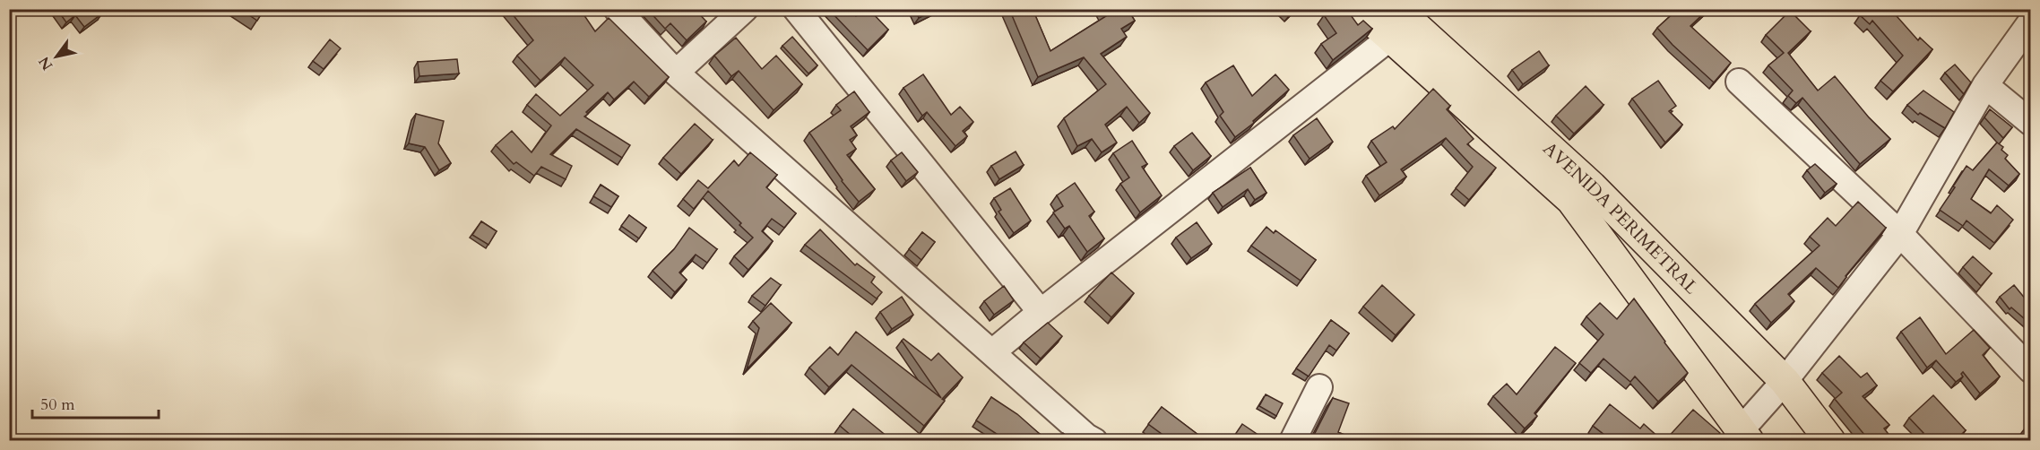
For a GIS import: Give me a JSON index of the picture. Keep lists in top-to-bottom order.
{
  "streets": {
    "main road": ["AVENIDA PERIMETRAL"]
  },
  "scale_bar": "50 m",
  "north": "bottom left"
}
